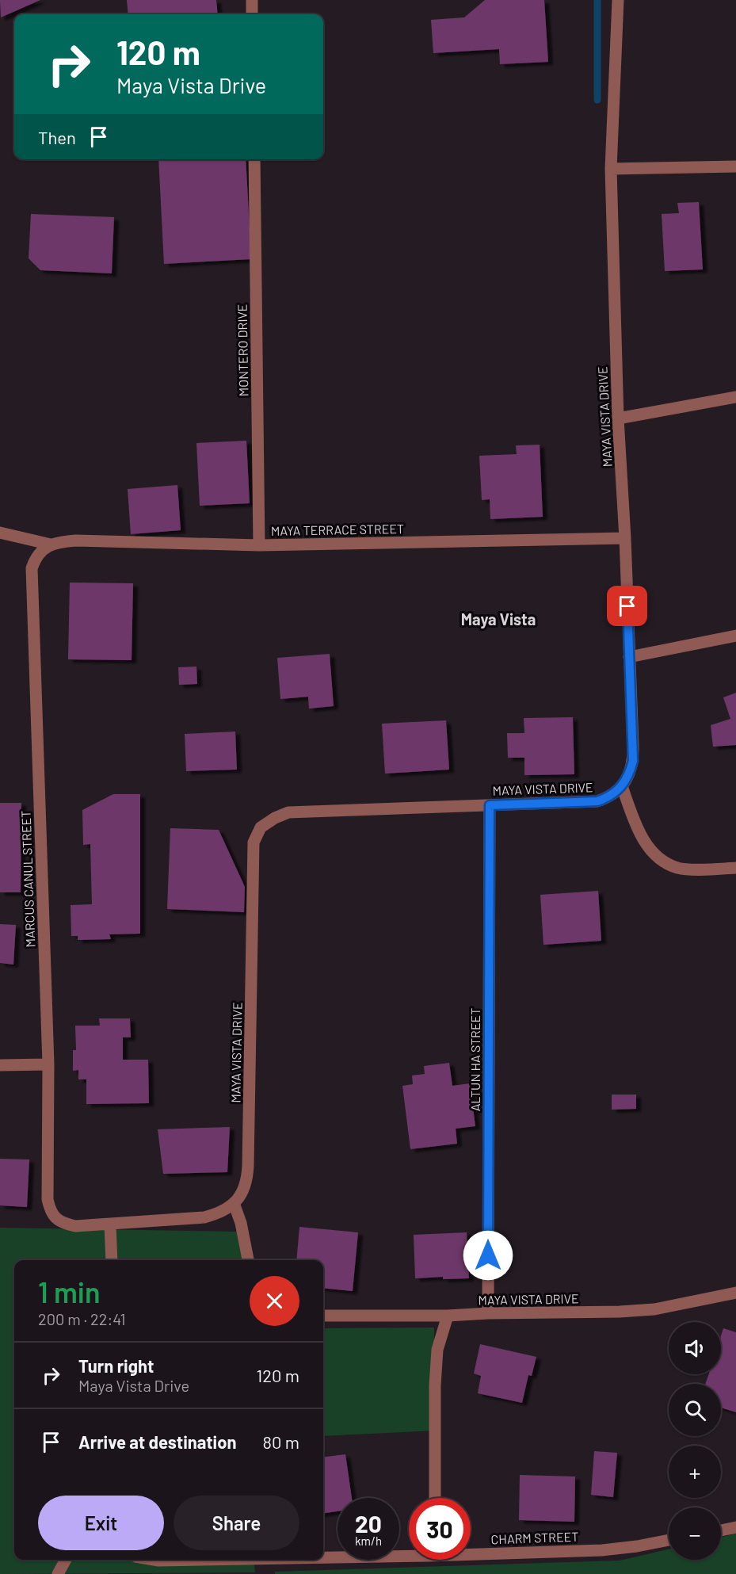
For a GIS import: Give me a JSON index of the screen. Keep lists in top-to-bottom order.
{
  "streets": {
    "street": [
      "MONTERO DRIVE",
      "MAYA VISTA DRIVE",
      "MAYA TERRACE STREET",
      "MARCUS CANUL STREET",
      "ALTUN HA STREET",
      "CHARM STREET"
    ]
  },
  "crossings": [
    ["MONTERO DRIVE", "MAYA TERRACE STREET"],
    ["MAYA VISTA DRIVE", "MAYA TERRACE STREET"],
    ["MAYA VISTA DRIVE", "ALTUN HA STREET"],
    ["MAYA TERRACE STREET", "MARCUS CANUL STREET"]
  ],
  "districts": ["Maya Vista"],
  "page": {
    "turn": ["120 m", "Maya Vista Drive"],
    "then": "Then",
    "heading": ["1 min", "200 m · 22:41"],
    "map_buttons": ["+", "−"],
    "list": [
      {
        "name": "Turn right",
        "note": "Maya Vista Drive",
        "value": "120 m"
      },
      {
        "name": "Arrive at destination",
        "value": "80 m"
      }
    ],
    "buttons": ["Exit", "Share"],
    "speed": "20 km/h",
    "limit": "30"
  }
}
